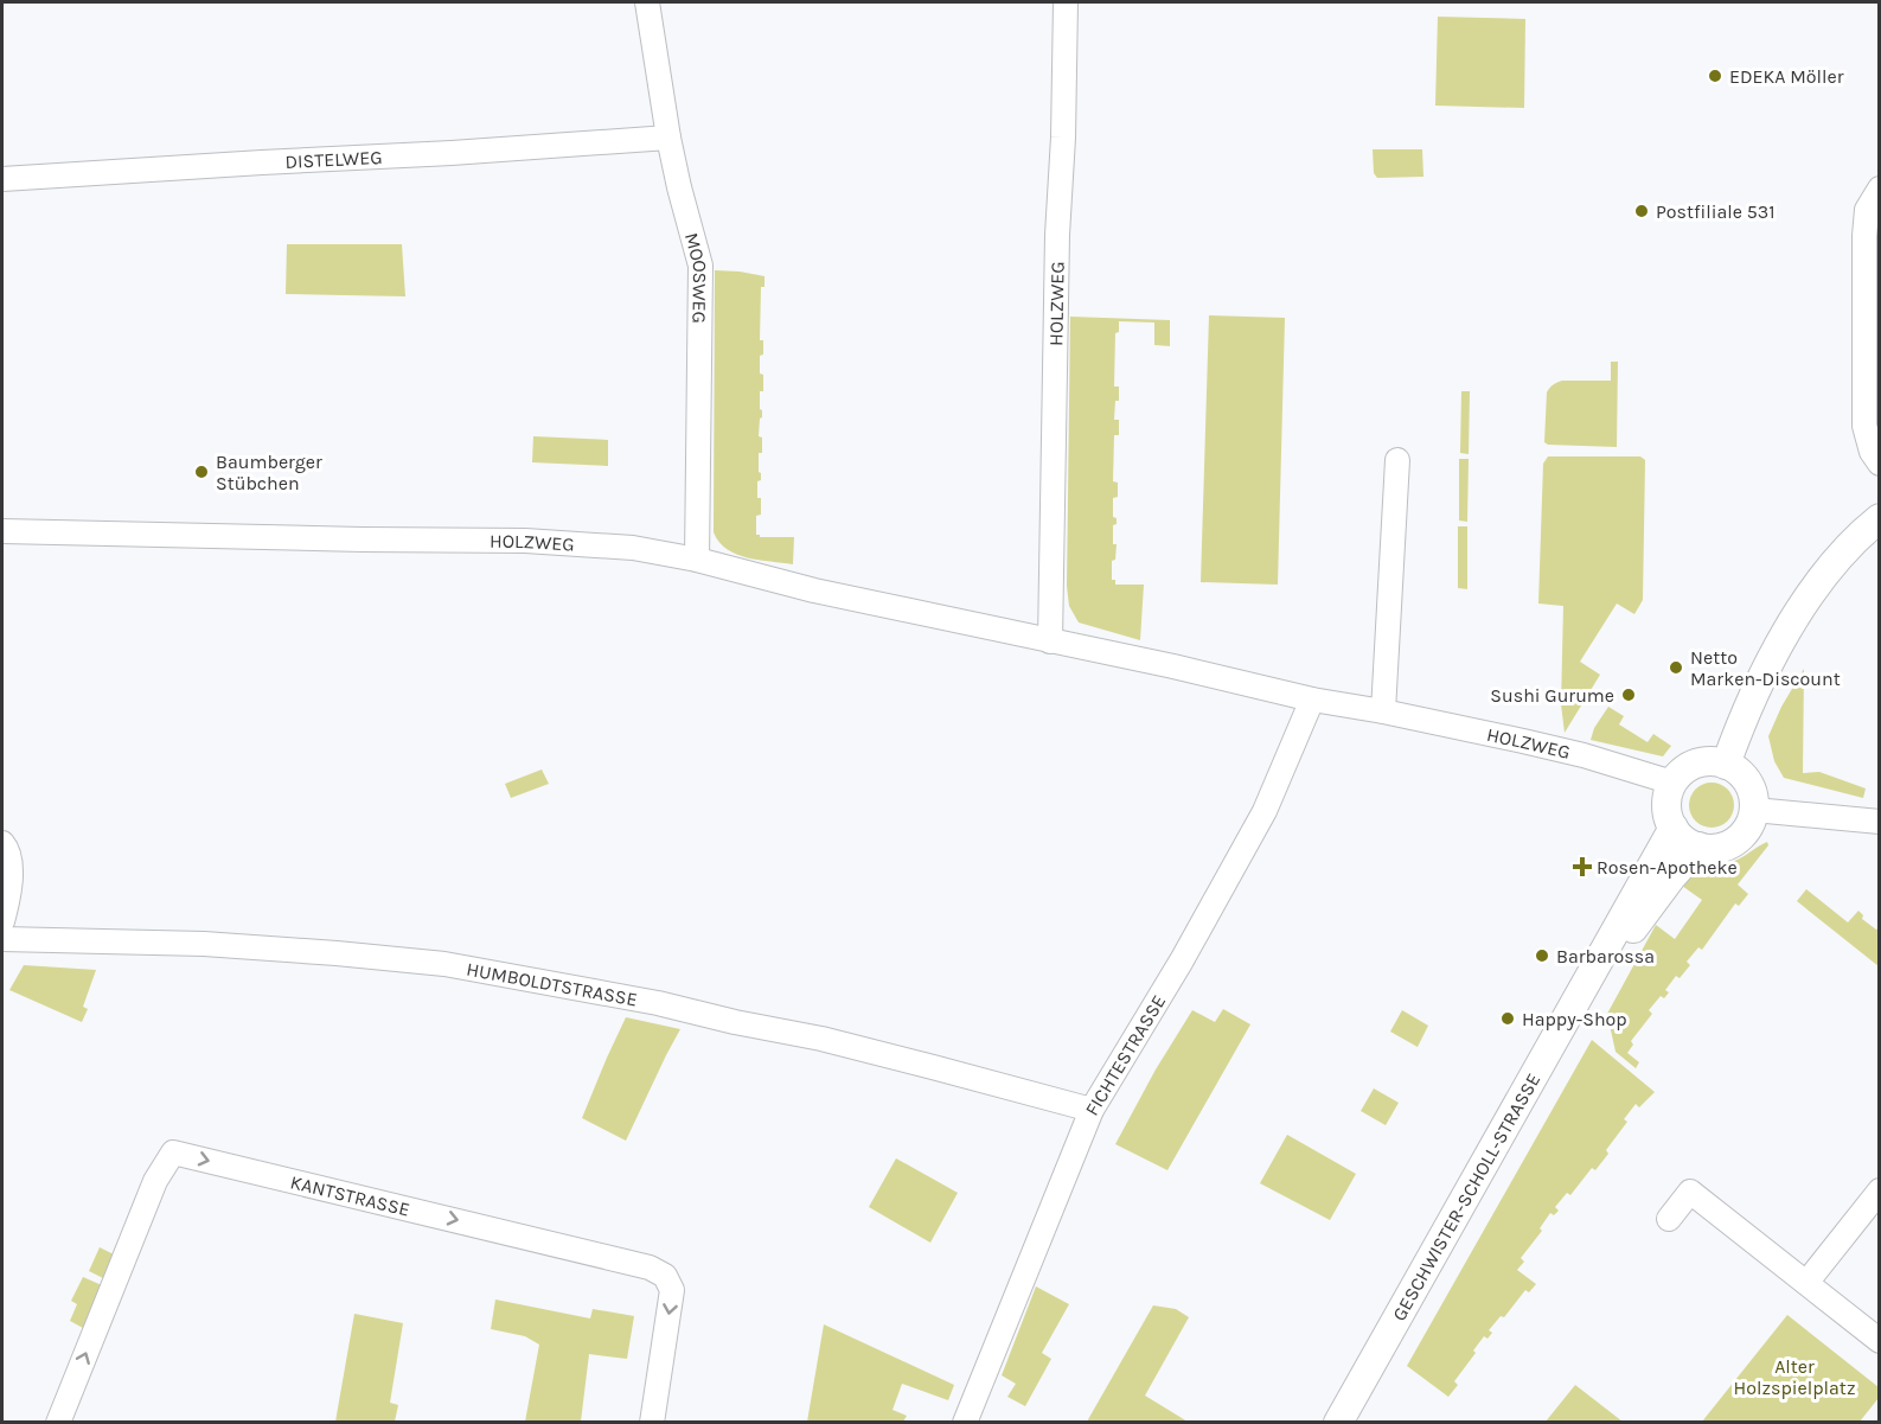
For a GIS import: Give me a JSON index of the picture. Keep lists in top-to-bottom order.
{
  "streets": {
    "street": [
      "DISTELWEG",
      "MOOSWEG",
      "HOLZWEG",
      "HUMBOLDTSTRASSE",
      "FICHTESTRASSE",
      "KANTSTRASSE",
      "GESCHWISTER-SCHOLL-STRASSE"
    ]
  },
  "crossings": [
    ["DISTELWEG", "MOOSWEG"],
    ["MOOSWEG", "HOLZWEG"],
    ["HOLZWEG", "FICHTESTRASSE"],
    ["HOLZWEG", "GESCHWISTER-SCHOLL-STRASSE"],
    ["HUMBOLDTSTRASSE", "FICHTESTRASSE"]
  ],
  "parks": ["Alter Holzspielplatz"],
  "places": {
    "other": [
      "EDEKA Möller",
      "Postfiliale 531",
      "Baumberger Stübchen",
      "Netto Marken-Discount",
      "Sushi Gurume",
      "Barbarossa",
      "Happy-Shop"
    ],
    "health": ["Rosen-Apotheke"]
  }
}
